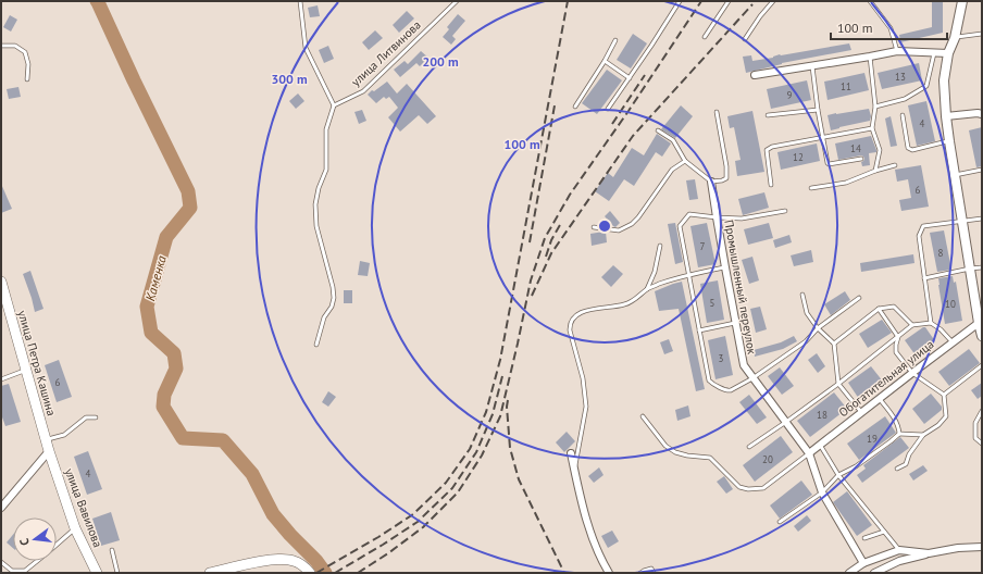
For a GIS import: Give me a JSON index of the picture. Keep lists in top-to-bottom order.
{
  "streets": {
    "main road": ["улица Петра Кашина", "улица Вавилова"],
    "street": ["Промышленный переулок", "Обогатительная улица"],
    "lane": ["улица Литвинова"]
  },
  "crossings": [
    ["Промышленный переулок", "Обогатительная улица"],
    ["улица Петра Кашина", "улица Вавилова"]
  ],
  "water": ["Каменка"],
  "house_numbers": [
    "13",
    "11",
    "9",
    "4",
    "14",
    "12",
    "6",
    "7",
    "8",
    "5",
    "10",
    "3",
    "6",
    "18",
    "19",
    "20",
    "4"
  ],
  "scale_bar": "100 m",
  "north": "left",
  "rings": ["200 m", "300 m", "100 m"]
}
